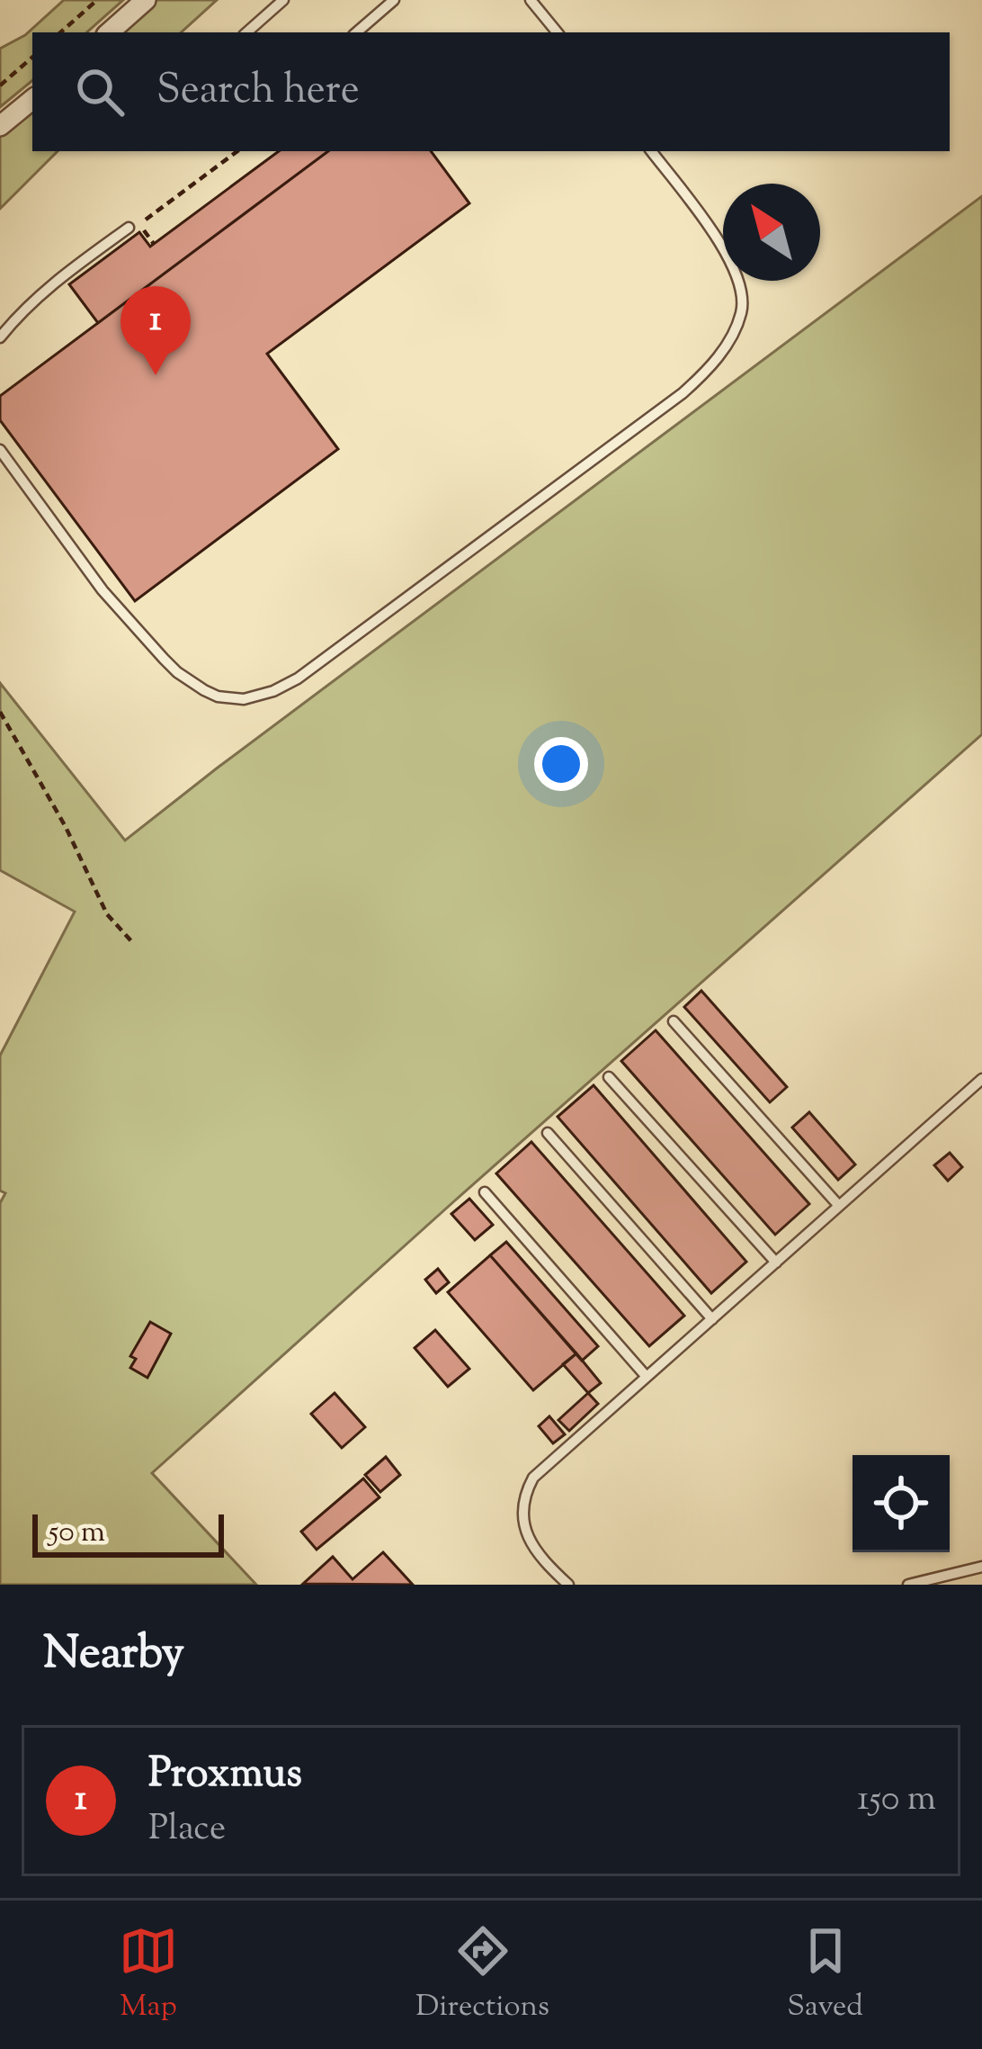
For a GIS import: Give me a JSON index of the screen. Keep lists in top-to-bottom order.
{
  "scale_bar": "50 m",
  "north": "top left",
  "page": {
    "search": "Search here",
    "pins": "1",
    "scale": "50 m",
    "heading": "Nearby",
    "list": [
      {
        "mark": "1",
        "name": "Proxmus",
        "note": "Place",
        "value": "150 m"
      }
    ],
    "nav": ["Map", "Directions", "Saved"]
  }
}
